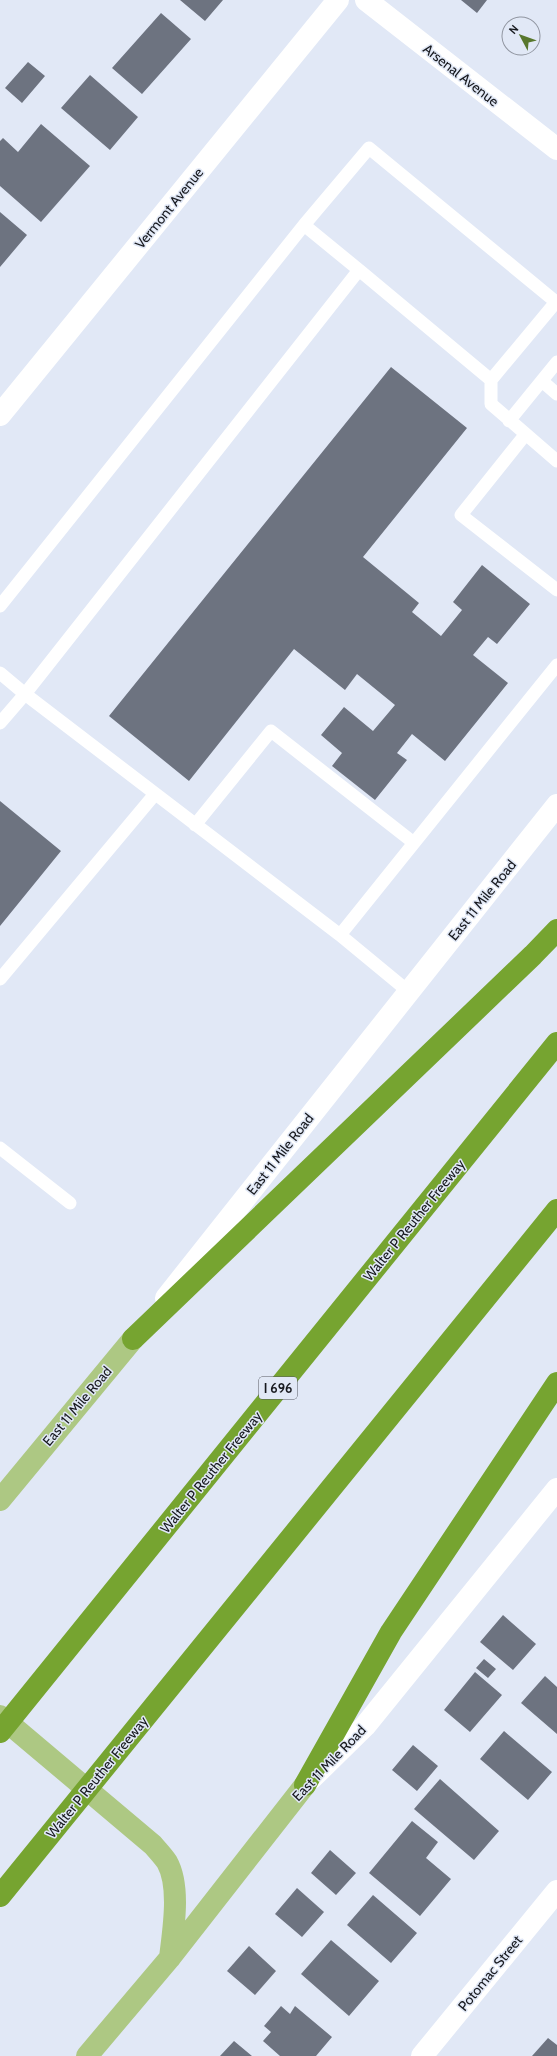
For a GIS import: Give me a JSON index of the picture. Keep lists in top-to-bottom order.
{
  "streets": {
    "highway": ["Walter P Reuther Freeway", "I 696"],
    "main road": [
      "Arsenal Avenue",
      "Vermont Avenue",
      "East 11 Mile Road",
      "Potomac Street"
    ]
  },
  "north": "top left"
}
